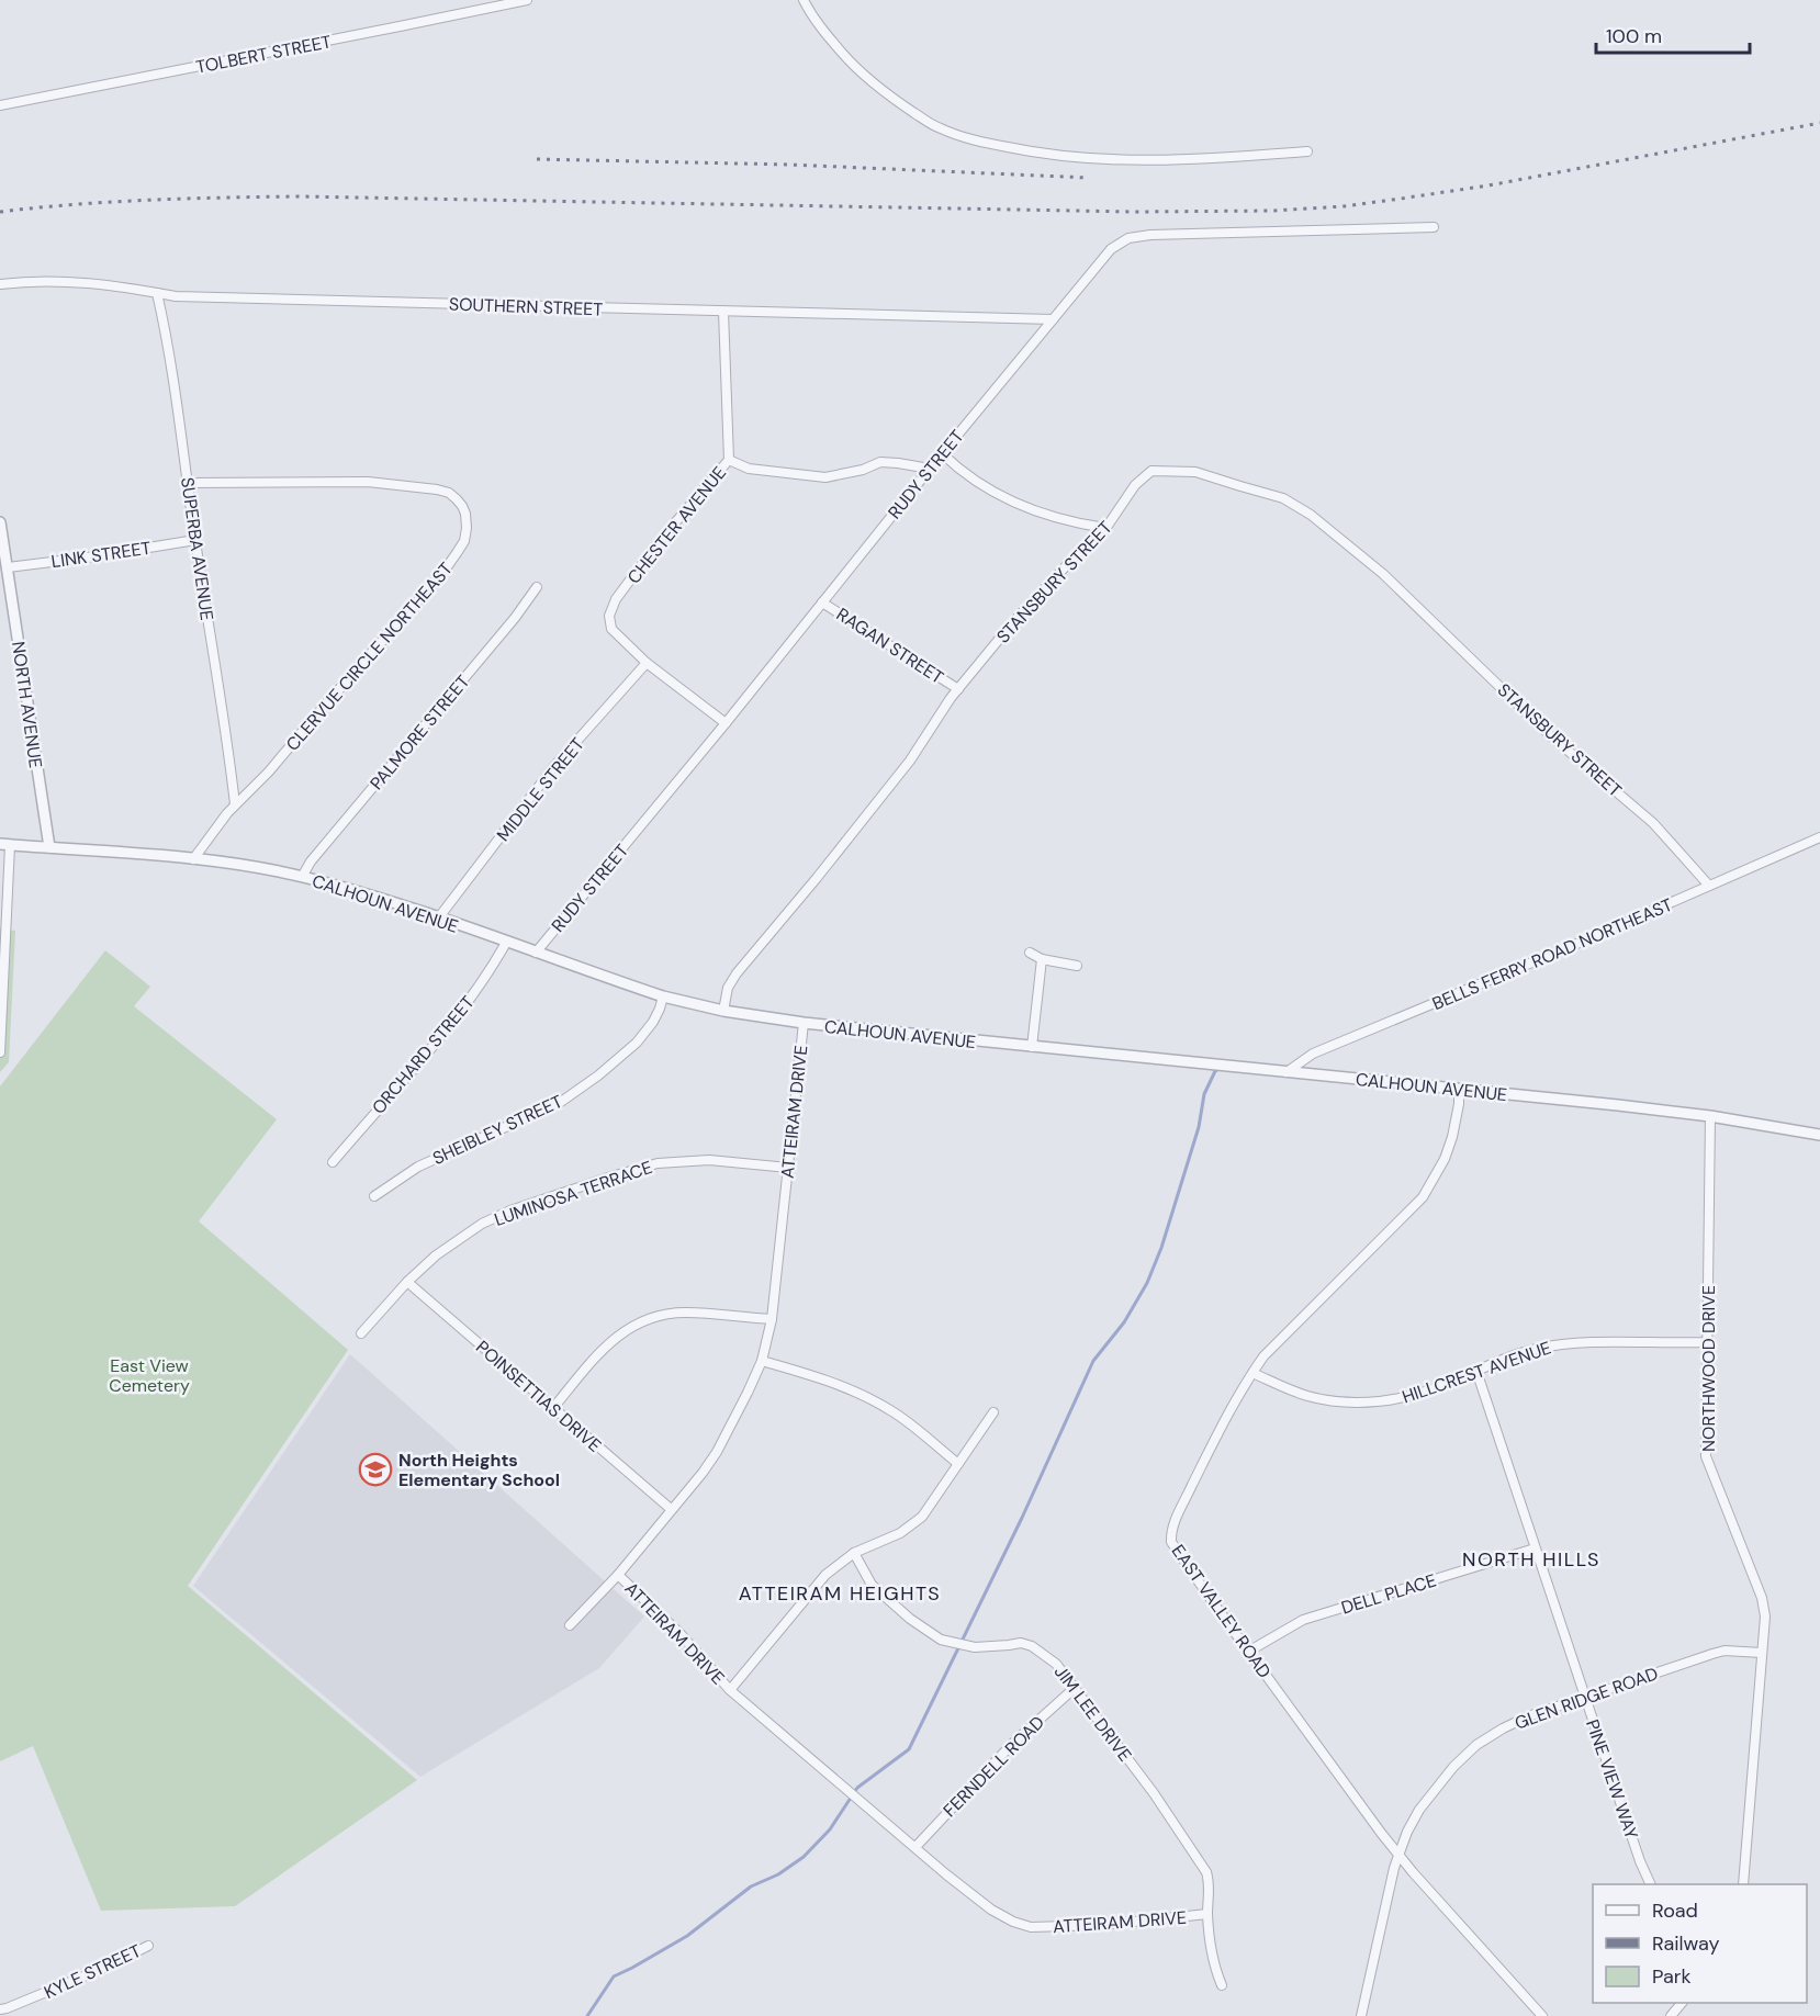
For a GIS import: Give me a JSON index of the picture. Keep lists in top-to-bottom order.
{
  "streets": {
    "street": [
      "TOLBERT STREET",
      "SOUTHERN STREET",
      "RUDY STREET",
      "CHESTER AVENUE",
      "SUPERBA AVENUE",
      "LINK STREET",
      "STANSBURY STREET",
      "RAGAN STREET",
      "CLERVUE CIRCLE NORTHEAST",
      "NORTH AVENUE",
      "PALMORE STREET",
      "MIDDLE STREET",
      "CALHOUN AVENUE",
      "BELLS FERRY ROAD NORTHEAST",
      "ORCHARD STREET",
      "ATTEIRAM DRIVE",
      "SHEIBLEY STREET",
      "LUMINOSA TERRACE",
      "NORTHWOOD DRIVE",
      "HILLCREST AVENUE",
      "POINSETTIAS DRIVE",
      "DELL PLACE",
      "EAST VALLEY ROAD",
      "GLEN RIDGE ROAD",
      "JIM LEE DRIVE",
      "FERNDELL ROAD",
      "PINE VIEW WAY",
      "KYLE STREET"
    ]
  },
  "crossings": [
    ["SOUTHERN STREET", "RUDY STREET"],
    ["SOUTHERN STREET", "CHESTER AVENUE"],
    ["SOUTHERN STREET", "SUPERBA AVENUE"],
    ["RUDY STREET", "RAGAN STREET"],
    ["RUDY STREET", "CALHOUN AVENUE"],
    ["CHESTER AVENUE", "MIDDLE STREET"],
    ["SUPERBA AVENUE", "LINK STREET"],
    ["SUPERBA AVENUE", "CLERVUE CIRCLE NORTHEAST"],
    ["LINK STREET", "NORTH AVENUE"],
    ["STANSBURY STREET", "RAGAN STREET"],
    ["STANSBURY STREET", "CALHOUN AVENUE"],
    ["STANSBURY STREET", "BELLS FERRY ROAD NORTHEAST"],
    ["CLERVUE CIRCLE NORTHEAST", "CALHOUN AVENUE"],
    ["NORTH AVENUE", "CALHOUN AVENUE"],
    ["PALMORE STREET", "CALHOUN AVENUE"],
    ["MIDDLE STREET", "CALHOUN AVENUE"],
    ["CALHOUN AVENUE", "BELLS FERRY ROAD NORTHEAST"],
    ["CALHOUN AVENUE", "ORCHARD STREET"],
    ["CALHOUN AVENUE", "ATTEIRAM DRIVE"],
    ["CALHOUN AVENUE", "SHEIBLEY STREET"],
    ["CALHOUN AVENUE", "NORTHWOOD DRIVE"],
    ["CALHOUN AVENUE", "EAST VALLEY ROAD"],
    ["ATTEIRAM DRIVE", "LUMINOSA TERRACE"],
    ["ATTEIRAM DRIVE", "POINSETTIAS DRIVE"],
    ["ATTEIRAM DRIVE", "JIM LEE DRIVE"],
    ["ATTEIRAM DRIVE", "FERNDELL ROAD"],
    ["LUMINOSA TERRACE", "POINSETTIAS DRIVE"],
    ["NORTHWOOD DRIVE", "HILLCREST AVENUE"],
    ["NORTHWOOD DRIVE", "GLEN RIDGE ROAD"],
    ["HILLCREST AVENUE", "EAST VALLEY ROAD"],
    ["HILLCREST AVENUE", "PINE VIEW WAY"],
    ["DELL PLACE", "EAST VALLEY ROAD"],
    ["DELL PLACE", "PINE VIEW WAY"],
    ["EAST VALLEY ROAD", "GLEN RIDGE ROAD"],
    ["GLEN RIDGE ROAD", "PINE VIEW WAY"],
    ["JIM LEE DRIVE", "FERNDELL ROAD"]
  ],
  "districts": ["NORTH HILLS", "ATTEIRAM HEIGHTS"],
  "parks": ["East View Cemetery"],
  "places": {
    "school or university": ["North Heights Elementary School"]
  },
  "legend": ["Road", "Railway", "Park"],
  "scale_bar": "100 m"
}
